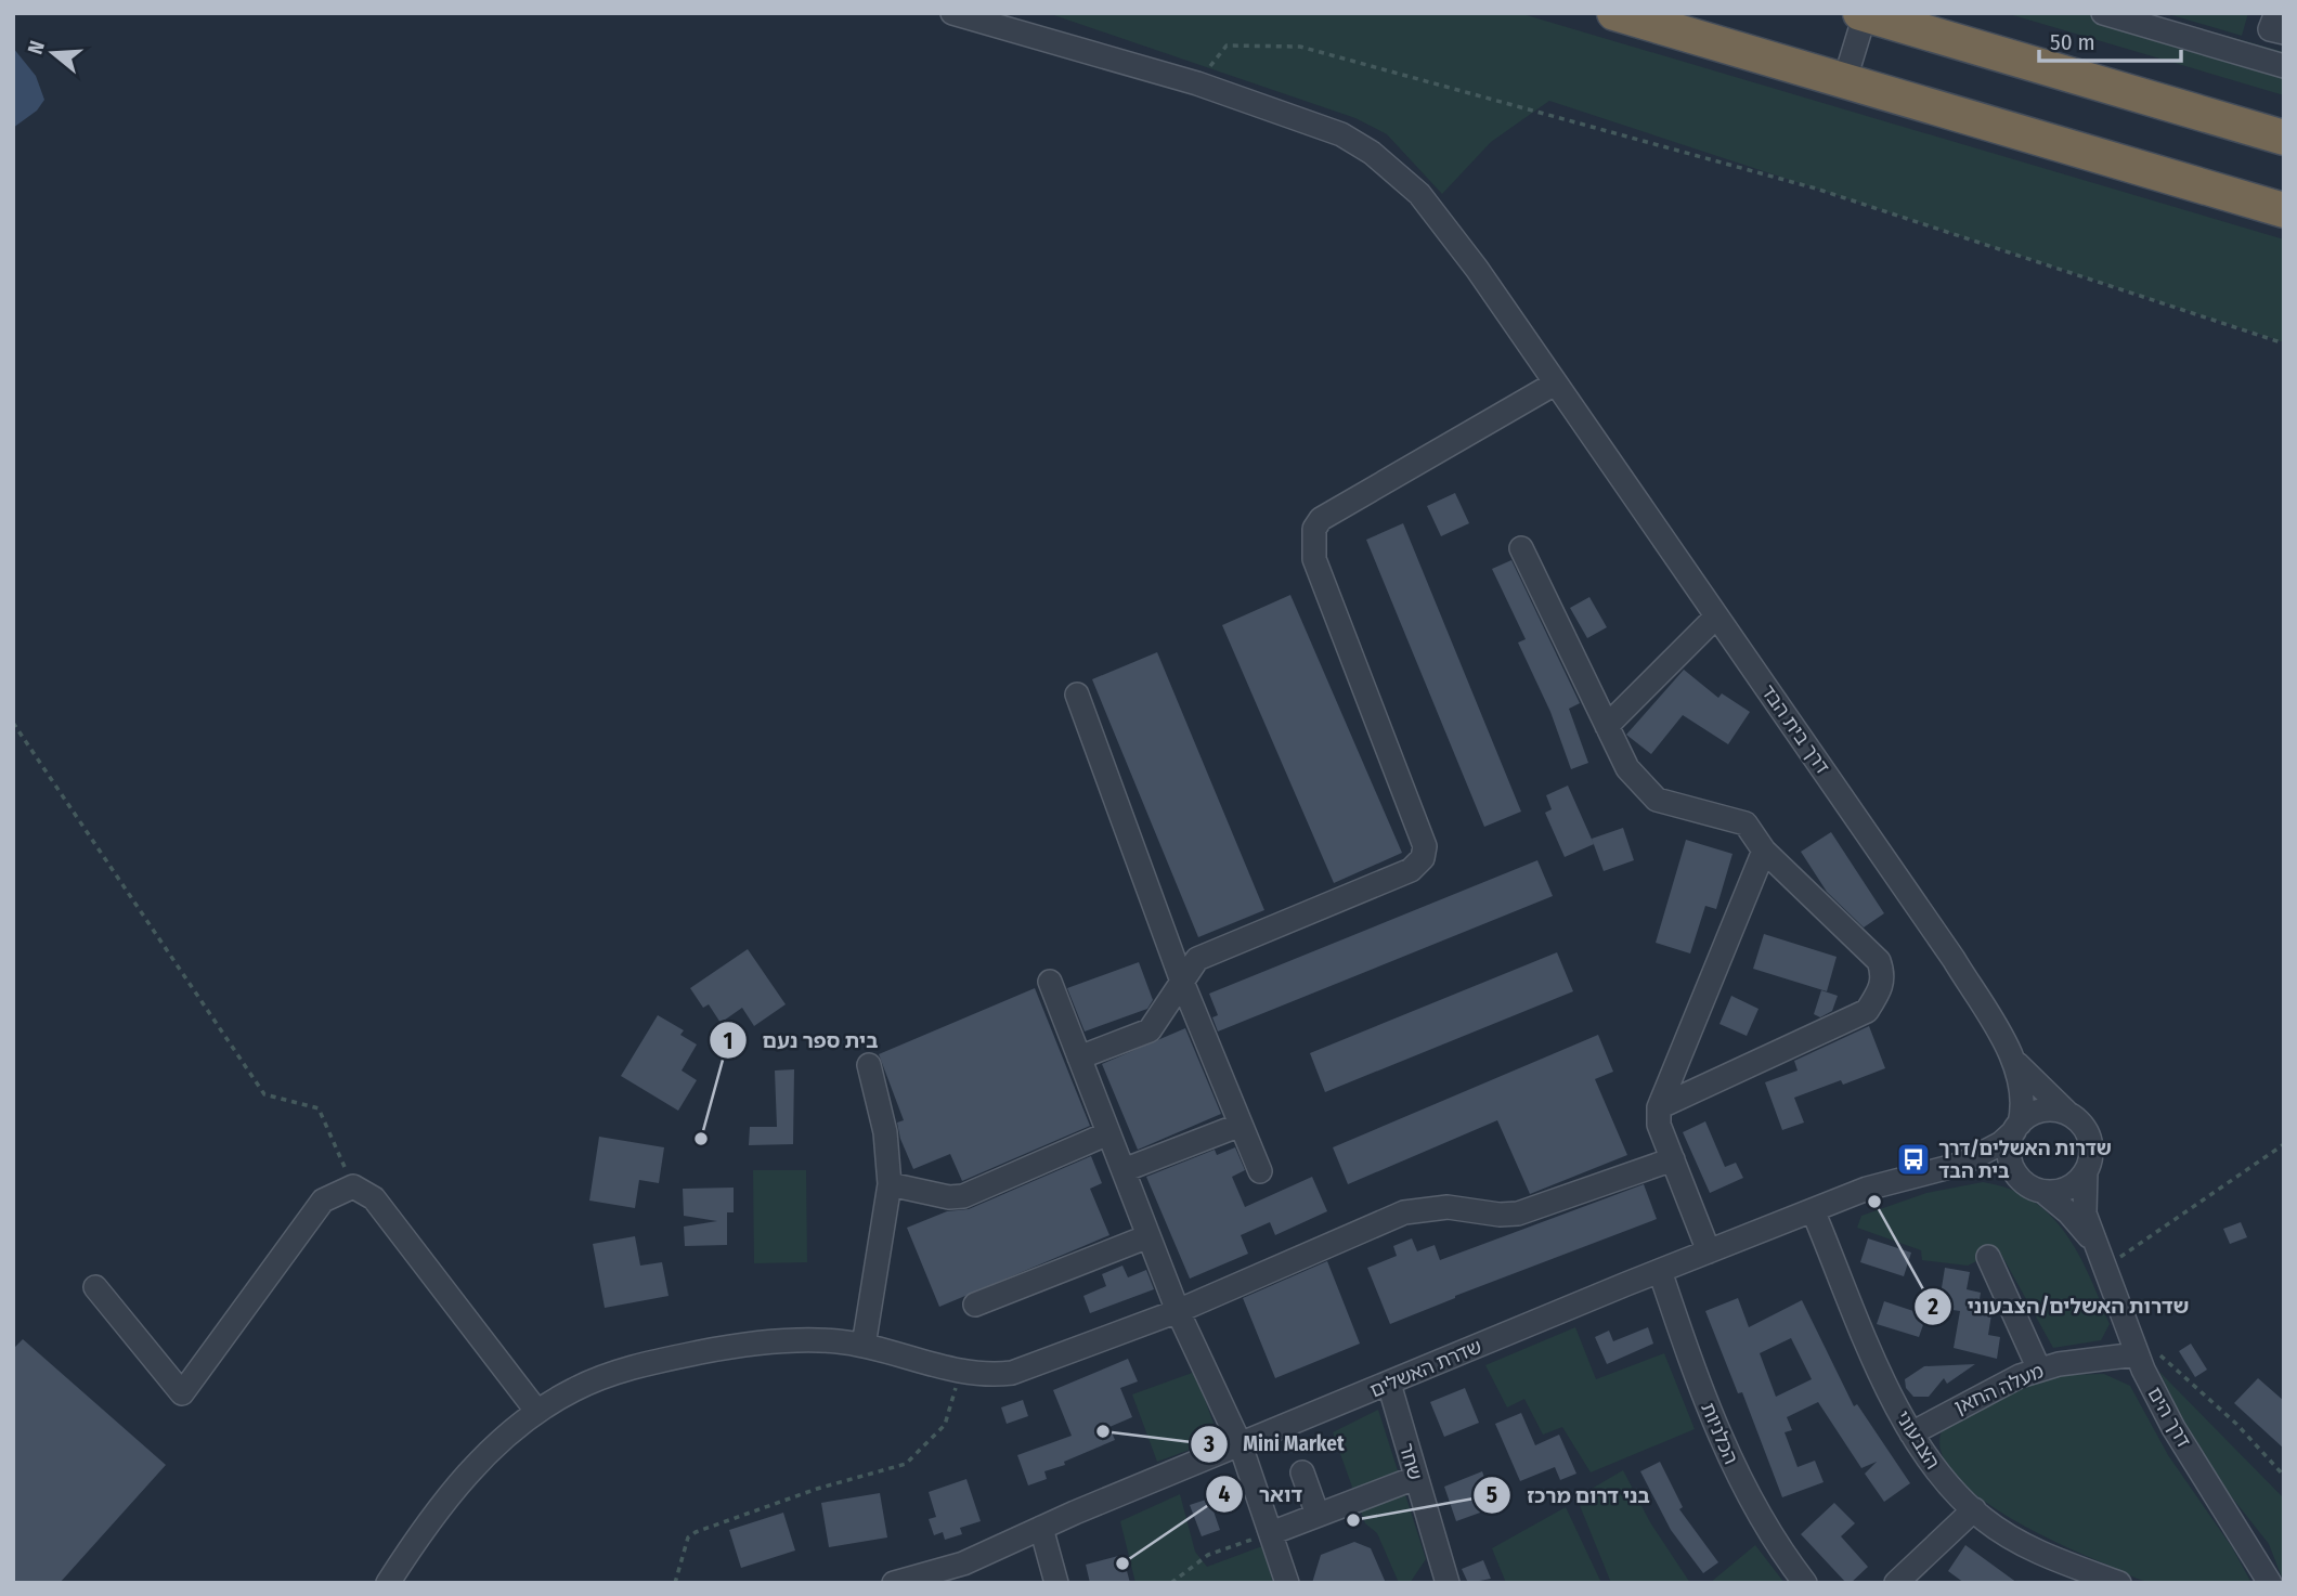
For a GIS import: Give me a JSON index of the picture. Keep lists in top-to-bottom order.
{
  "streets": {
    "street": [
      "דרך בית הבד",
      "שדרת האשלים",
      "מעלה החאן",
      "דרך הים",
      "הכלניות",
      "הצבעוני",
      "שחר"
    ]
  },
  "crossings": [
    ["דרך בית הבד", "שדרת האשלים"],
    ["דרך בית הבד", "דרך הים"],
    ["שדרת האשלים", "דרך הים"],
    ["שדרת האשלים", "הכלניות"],
    ["שדרת האשלים", "הצבעוני"],
    ["שדרת האשלים", "שחר"],
    ["מעלה החאן", "דרך הים"],
    ["מעלה החאן", "הצבעוני"]
  ],
  "places": {
    "other": [
      "בית ספר נעם",
      "שדרות האשלים/הצבעוני",
      "Mini Market",
      "בני דרום מרכז",
      "דואר"
    ],
    "bus stop": ["שדרות האשלים/דרך בית הבד"]
  },
  "scale_bar": "50 m",
  "north": "left"
}
